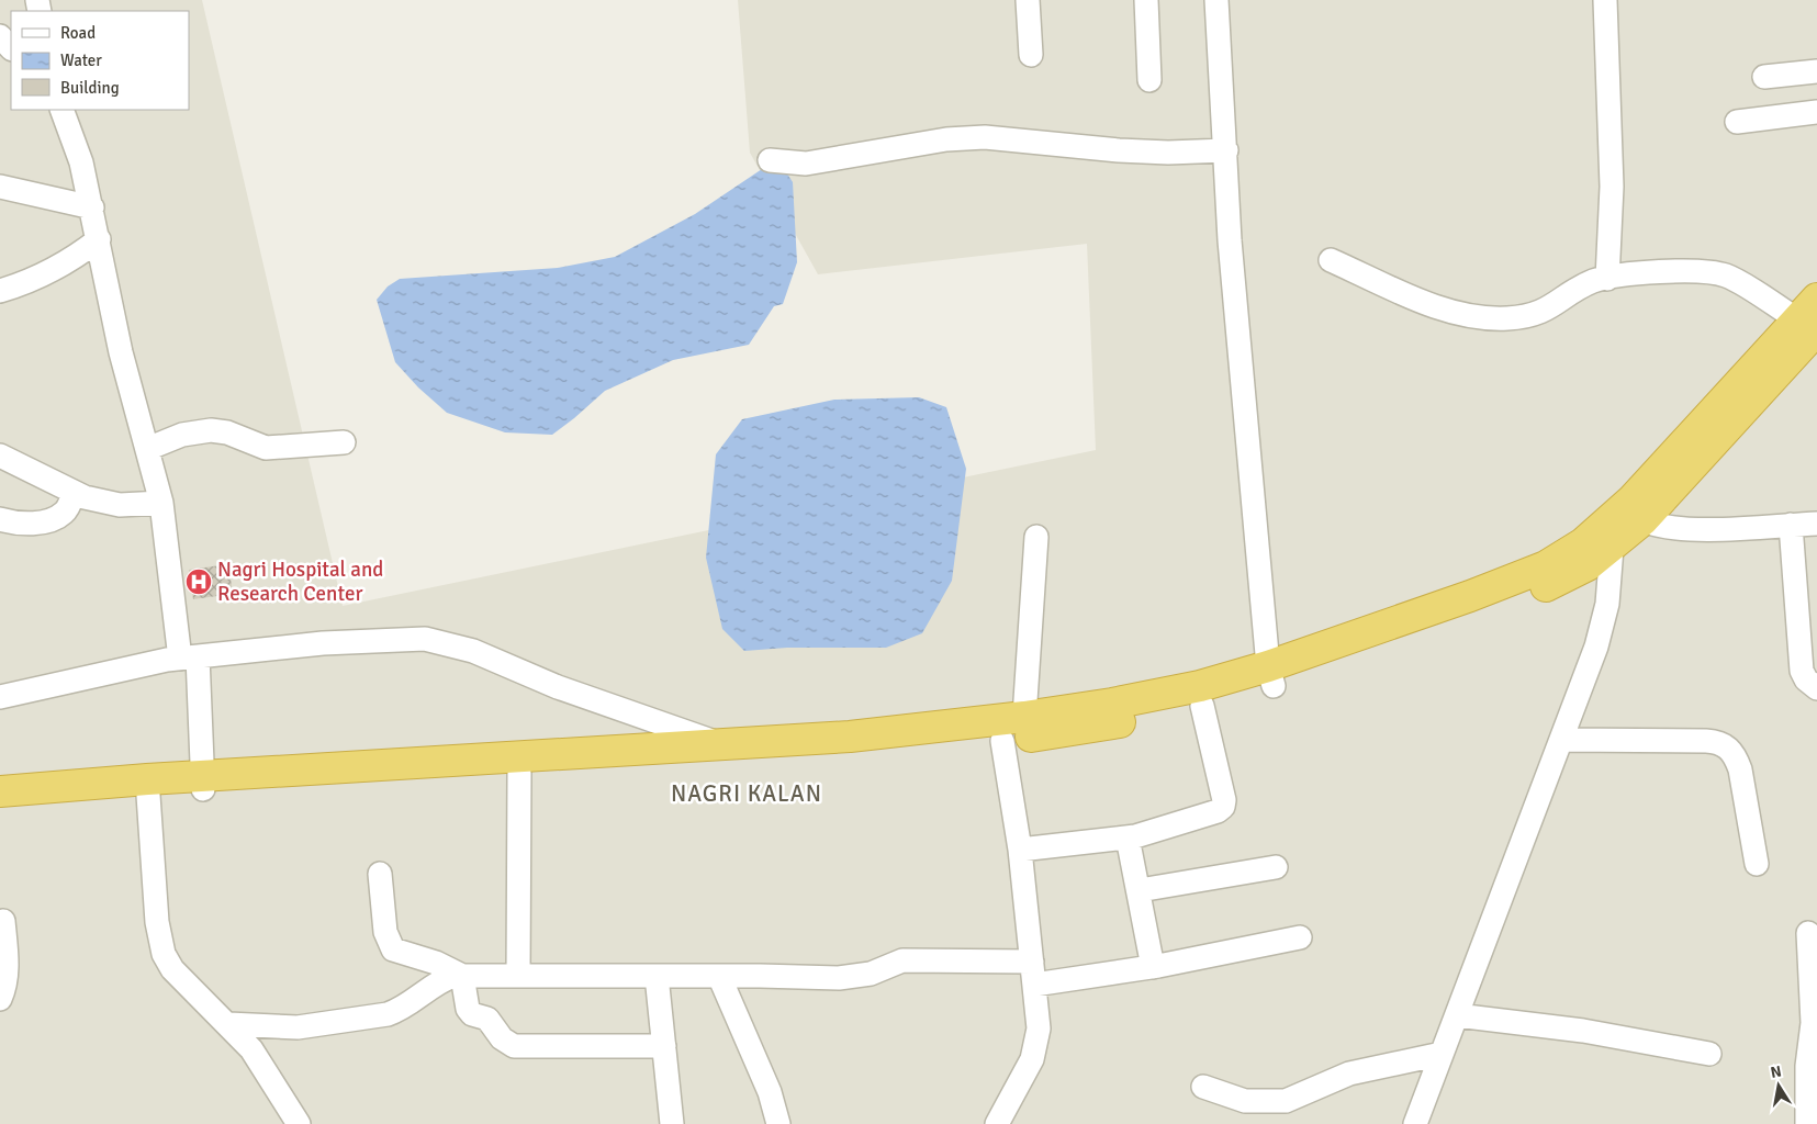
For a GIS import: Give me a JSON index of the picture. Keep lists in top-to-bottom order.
{
  "districts": ["NAGRI KALAN"],
  "places": {
    "hospital": ["Nagri Hospital and Research Center"]
  },
  "legend": ["Road", "Water", "Building"],
  "north": "top"
}
